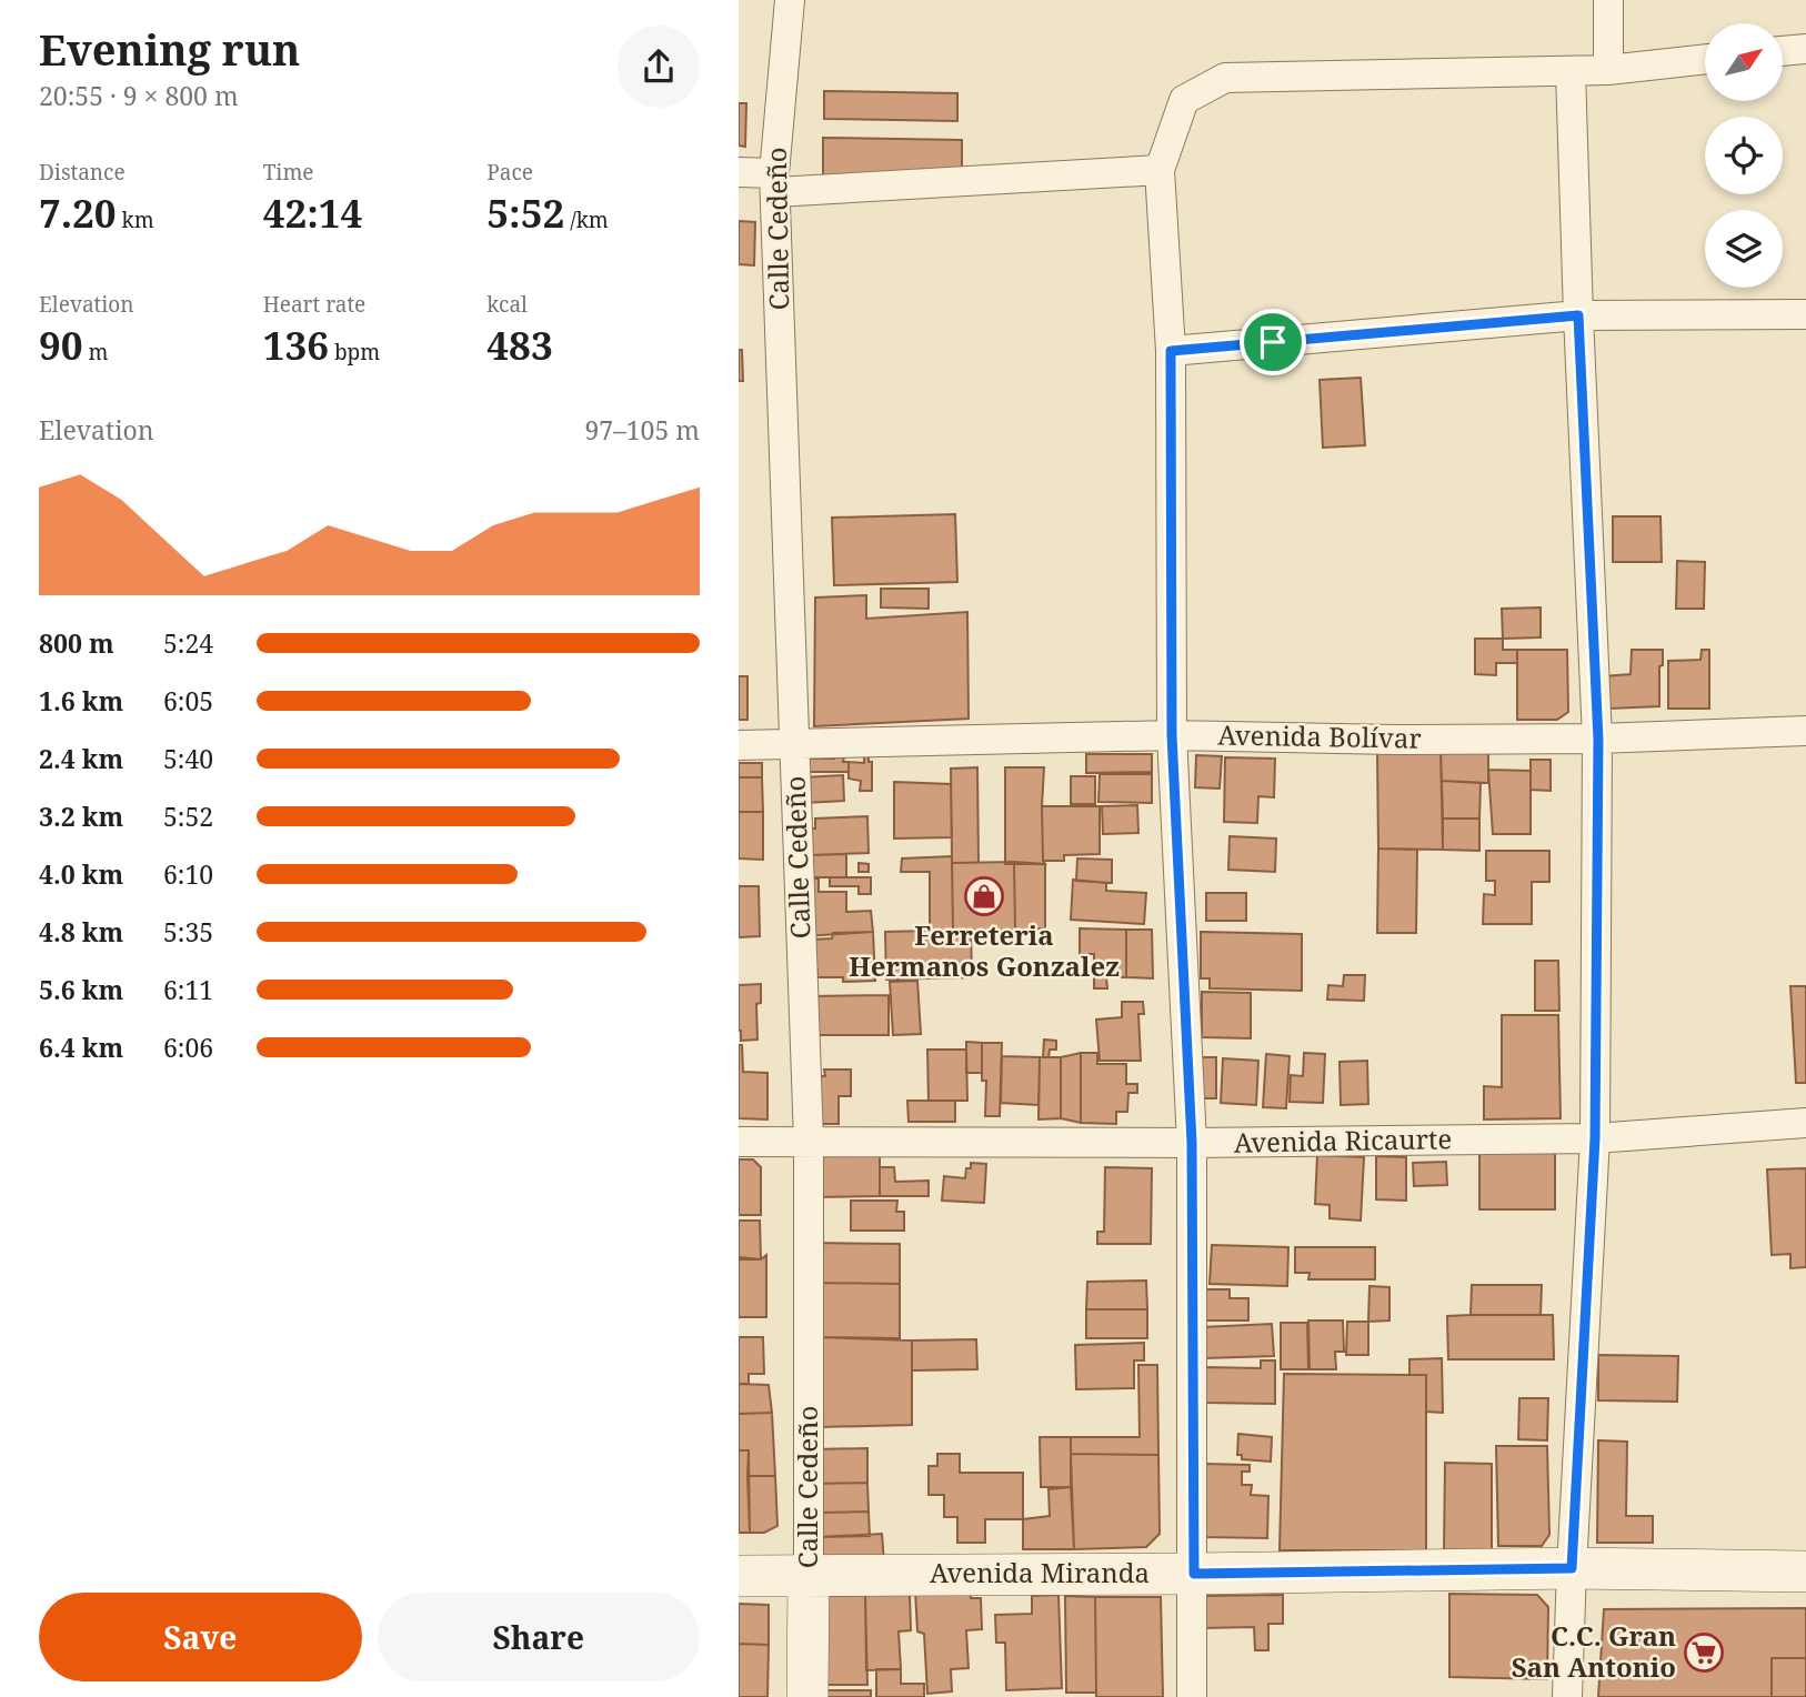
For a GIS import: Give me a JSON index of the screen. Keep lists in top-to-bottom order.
{
  "streets": {
    "street": [
      "Calle Cedeño",
      "Avenida Bolívar",
      "Avenida Ricaurte",
      "Avenida Miranda"
    ]
  },
  "crossings": [
    ["Calle Cedeño", "Avenida Bolívar"],
    ["Calle Cedeño", "Avenida Ricaurte"],
    ["Calle Cedeño", "Avenida Miranda"]
  ],
  "places": {
    "shop": ["Ferreteria Hermanos Gonzalez"],
    "supermarket": ["C.C. Gran San Antonio"]
  },
  "north": "top right",
  "page": {
    "heading": ["Evening run", "20:55 · 9 × 800 m"],
    "stats": [
      ["Distance", "7.20 km"],
      ["Time", "42:14"],
      ["Pace", "5:52 /km"],
      ["Elevation", "90 m"],
      ["Heart rate", "136 bpm"],
      ["kcal", "483"]
    ],
    "chart": ["Elevation", "97–105 m"],
    "list": [
      {
        "name": "800 m",
        "note": "5:24"
      },
      {
        "name": "1.6 km",
        "note": "6:05"
      },
      {
        "name": "2.4 km",
        "note": "5:40"
      },
      {
        "name": "3.2 km",
        "note": "5:52"
      },
      {
        "name": "4.0 km",
        "note": "6:10"
      },
      {
        "name": "4.8 km",
        "note": "5:35"
      },
      {
        "name": "5.6 km",
        "note": "6:11"
      },
      {
        "name": "6.4 km",
        "note": "6:06"
      }
    ],
    "buttons": ["Save", "Share"]
  }
}
